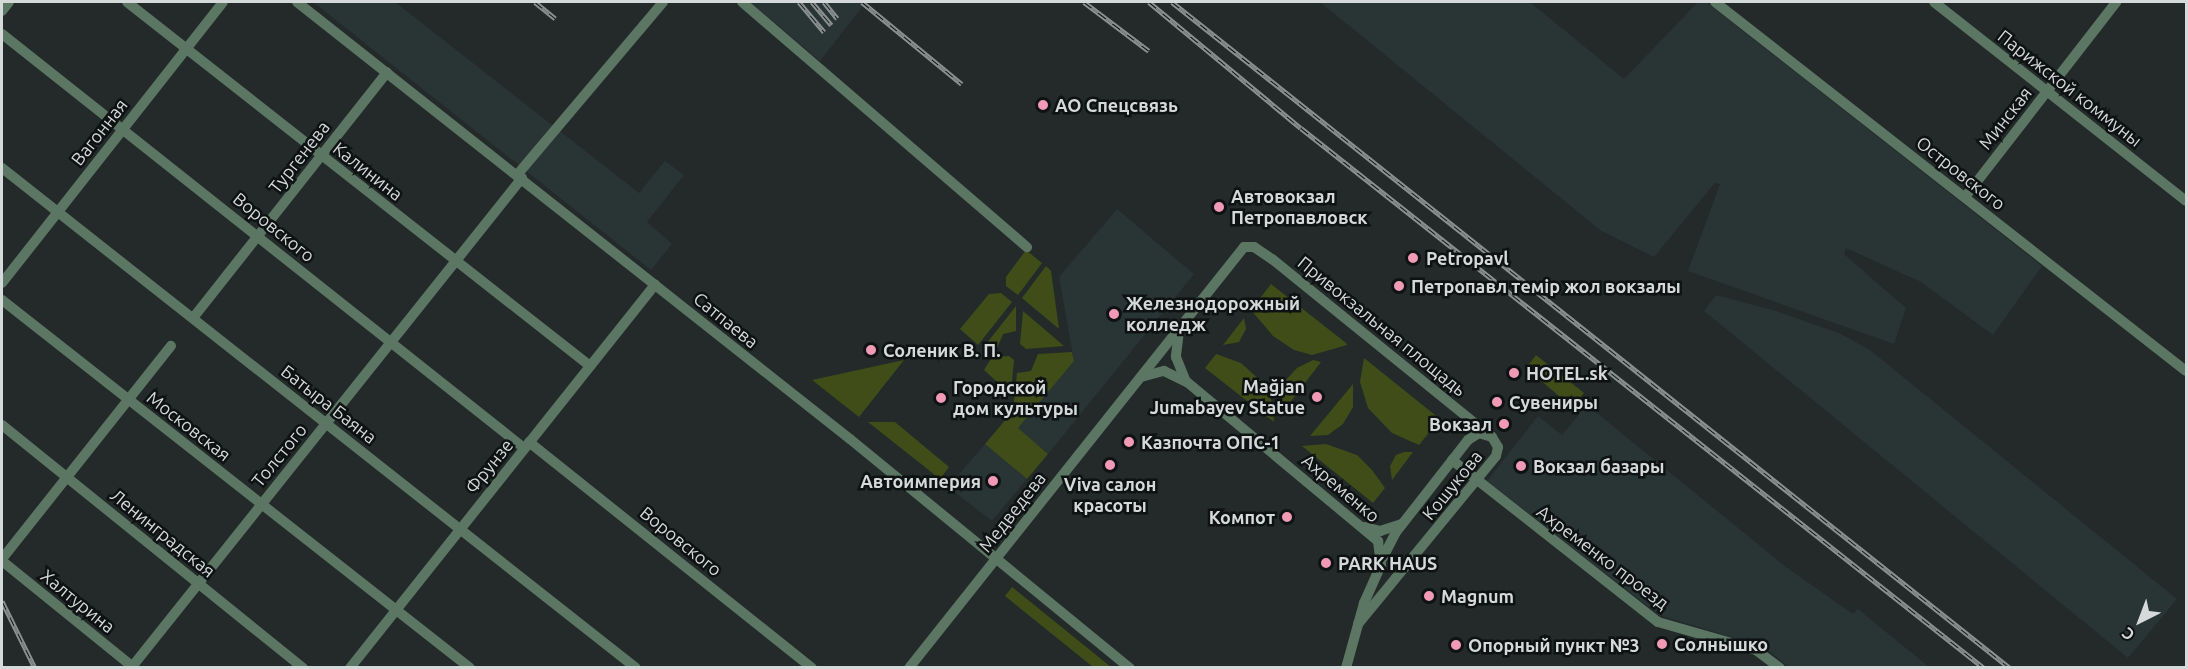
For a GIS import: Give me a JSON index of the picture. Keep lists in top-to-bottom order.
{
  "streets": {
    "street": [
      "Парижской коммуны",
      "Минская",
      "Вагонная",
      "Тургенева",
      "Калинина",
      "Островского",
      "Воровского",
      "Сатпаева",
      "Привокзальная площадь",
      "Батыра Баяна",
      "Московская",
      "Толстого",
      "Фрунзе",
      "Кошукова",
      "Ахременко",
      "Медведева",
      "Ленинградская",
      "Ахременко проезд",
      "Халтурина"
    ]
  },
  "crossings": [
    ["Парижской коммуны", "Минская"],
    ["Минская", "Островского"],
    ["Вагонная", "Калинина"],
    ["Вагонная", "Воровского"],
    ["Вагонная", "Батыра Баяна"],
    ["Тургенева", "Калинина"],
    ["Тургенева", "Воровского"],
    ["Тургенева", "Сатпаева"],
    ["Тургенева", "Батыра Баяна"],
    ["Калинина", "Толстого"],
    ["Калинина", "Фрунзе"],
    ["Воровского", "Толстого"],
    ["Воровского", "Фрунзе"],
    ["Сатпаева", "Толстого"],
    ["Сатпаева", "Фрунзе"],
    ["Сатпаева", "Медведева"],
    ["Привокзальная площадь", "Кошукова"],
    ["Привокзальная площадь", "Медведева"],
    ["Батыра Баяна", "Толстого"],
    ["Батыра Баяна", "Фрунзе"],
    ["Московская", "Толстого"],
    ["Московская", "Фрунзе"],
    ["Толстого", "Ленинградская"],
    ["Толстого", "Халтурина"],
    ["Кошукова", "Ахременко"],
    ["Кошукова", "Ахременко проезд"],
    ["Ахременко", "Медведева"]
  ],
  "places": [
    "АО Спецсвязь",
    "Автовокзал Петропавловск",
    "Petropavl",
    "Петропавл темір жол вокзалы",
    "Железнодорожный колледж",
    "Соленик В. П.",
    "HOTEL.sk",
    "Mağjan Jumabayev Statue",
    "Городской дом культуры",
    "Сувениры",
    "Вокзал",
    "Казпочта ОПС-1",
    "Viva cалон красоты",
    "Вокзал базары",
    "Автоимперия",
    "Компот",
    "PARK HAUS",
    "Magnum",
    "Солнышко",
    "Опорный пункт №3"
  ],
  "north": "bottom left"
}
